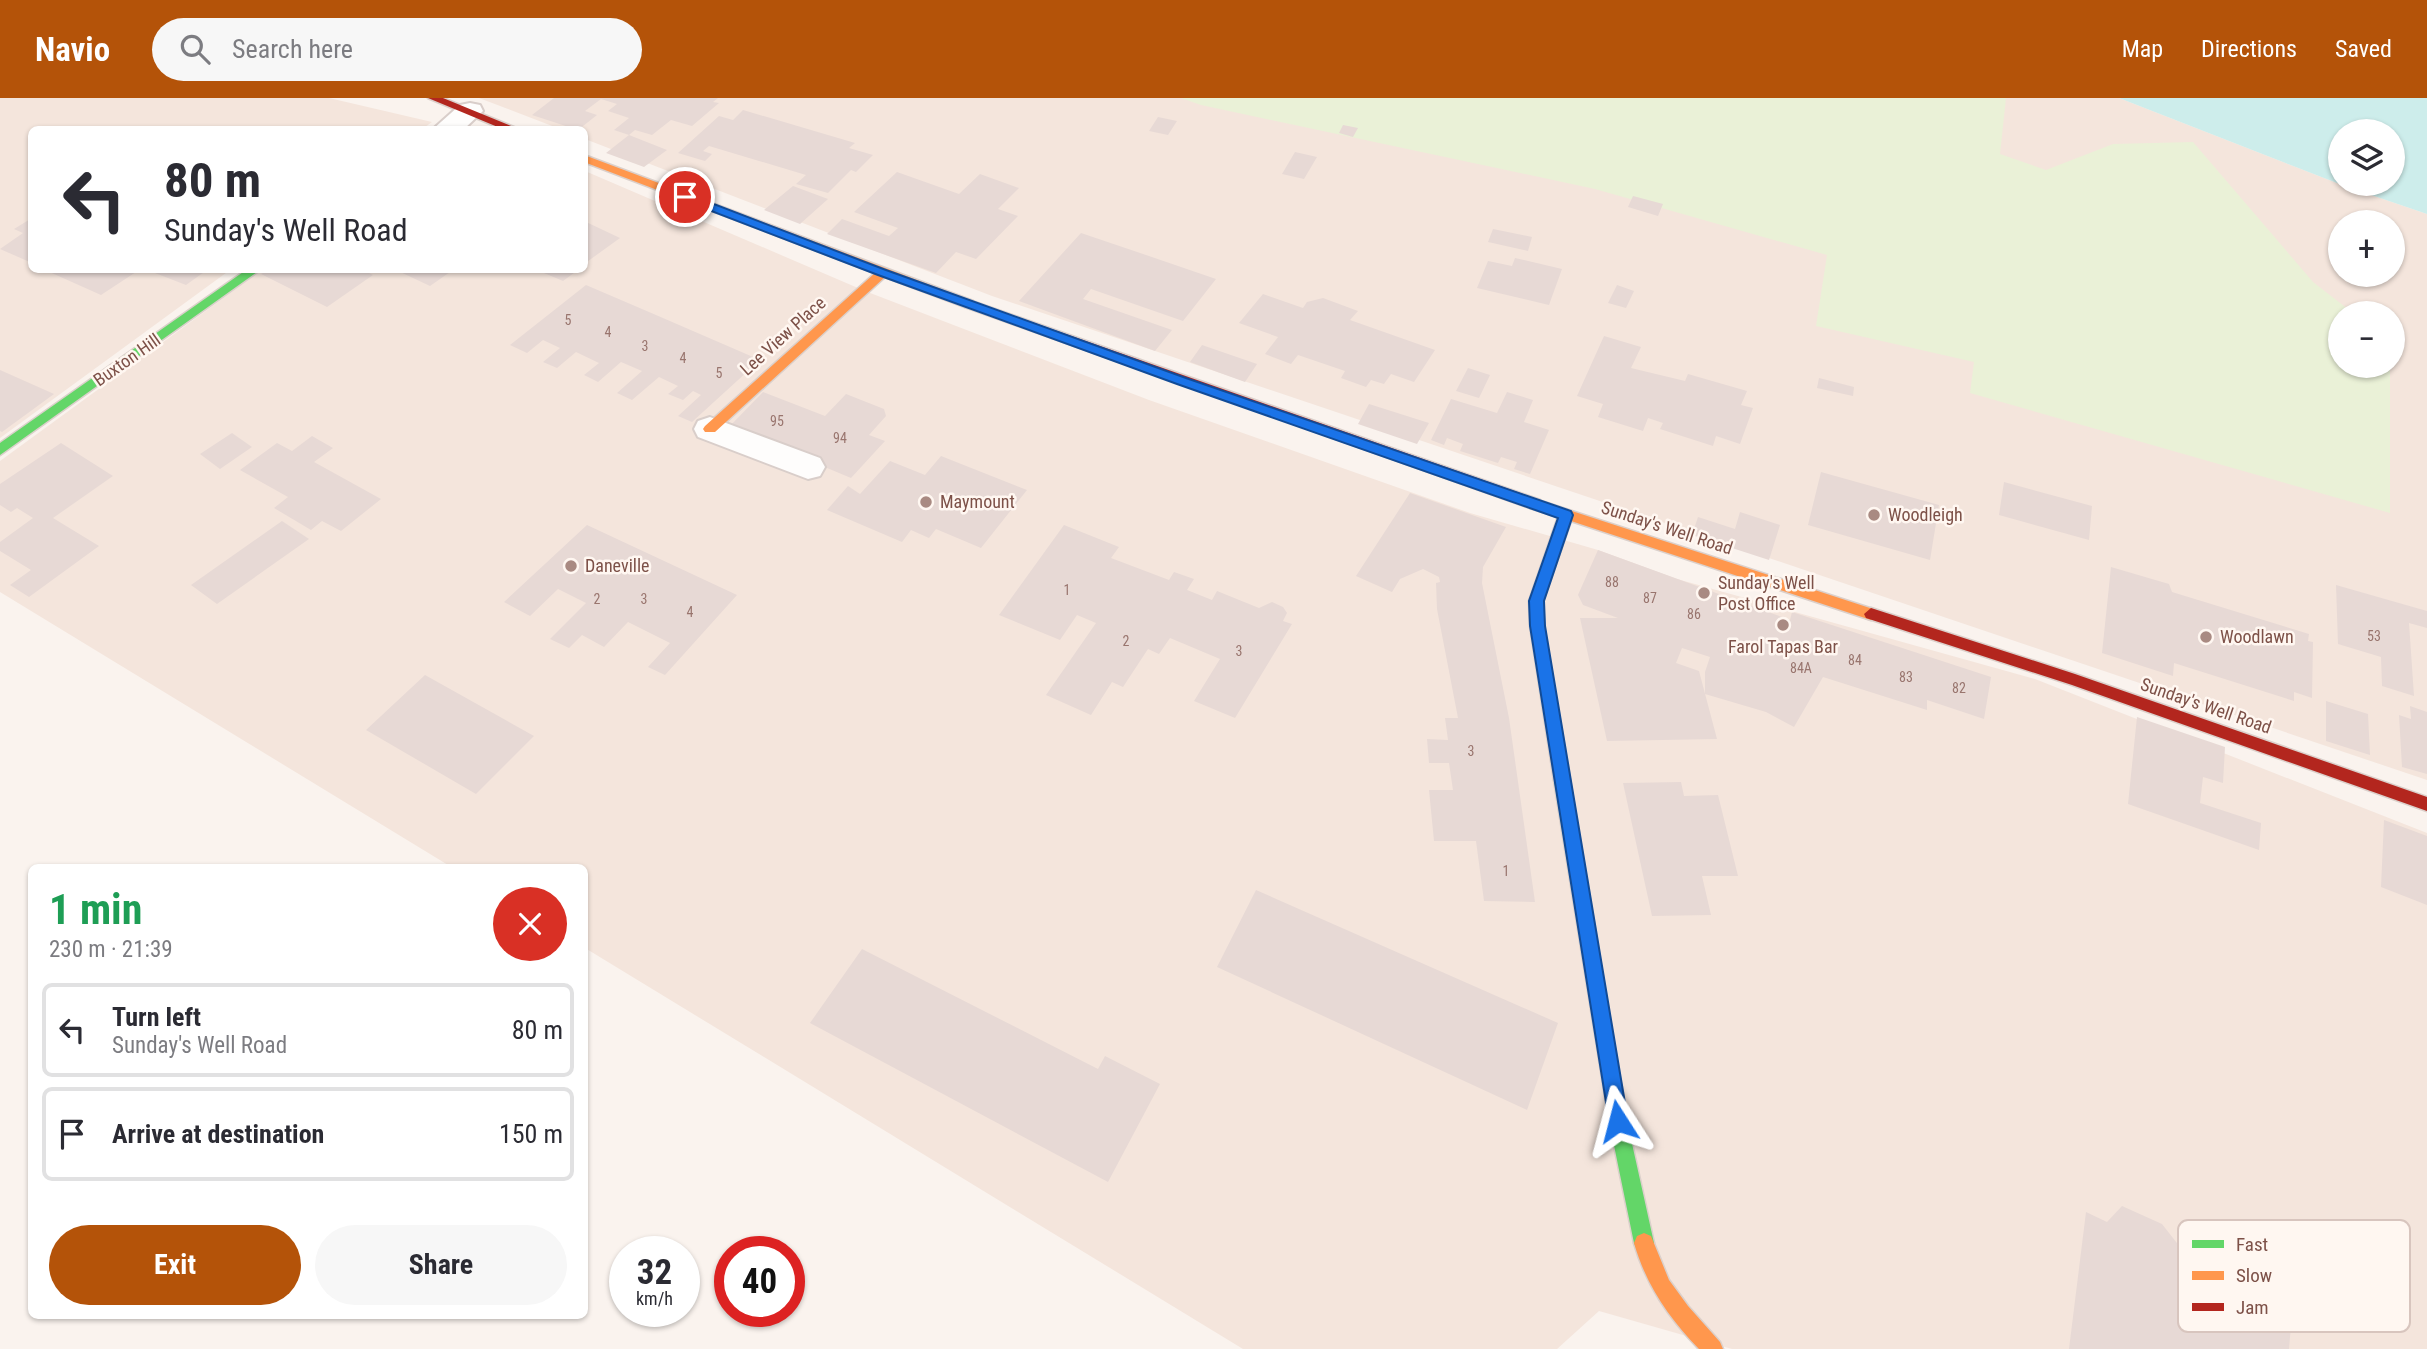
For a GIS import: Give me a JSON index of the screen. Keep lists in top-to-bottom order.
{
  "streets": {
    "main road": ["Lee View Place", "Buxton Hill", "Sunday's Well Road"]
  },
  "crossings": [
    ["Lee View Place", "Sunday's Well Road"]
  ],
  "places": [
    "Maymount",
    "Woodleigh",
    "Daneville",
    "Sunday's Well Post Office",
    "Farol Tapas Bar",
    "Woodlawn"
  ],
  "house_numbers": [
    "5",
    "4",
    "3",
    "4",
    "5",
    "95",
    "94",
    "88",
    "1",
    "87",
    "2",
    "3",
    "4",
    "86",
    "53",
    "2",
    "3",
    "84",
    "84A",
    "83",
    "82",
    "3",
    "1"
  ],
  "legend": ["Fast", "Slow", "Jam"],
  "page": {
    "header": "Navio",
    "search": "Search here",
    "nav": ["Map", "Directions", "Saved"],
    "map_buttons": ["+", "−"],
    "turn": ["80 m", "Sunday's Well Road"],
    "heading": ["1 min", "230 m · 21:39"],
    "list": [
      {
        "name": "Turn left",
        "note": "Sunday's Well Road",
        "value": "80 m"
      },
      {
        "name": "Arrive at destination",
        "value": "150 m"
      }
    ],
    "buttons": ["Exit", "Share"],
    "speed": "32 km/h",
    "limit": "40"
  }
}
